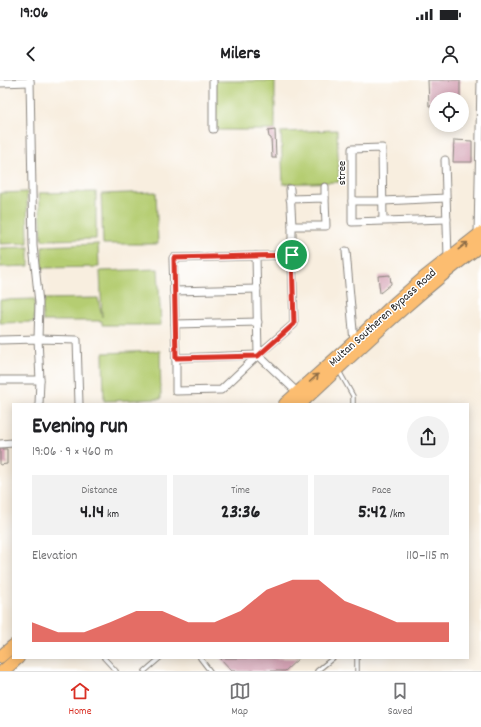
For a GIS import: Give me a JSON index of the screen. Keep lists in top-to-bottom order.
{
  "streets": {
    "highway": ["Multan Southeren Bypass Road"],
    "street": ["stree"]
  },
  "page": {
    "status": "19:06",
    "header": "Milers",
    "heading": ["Evening run", "19:06 · 9 × 460 m"],
    "stats": [
      ["Distance", "4.14 km"],
      ["Time", "23:36"],
      ["Pace", "5:42 /km"]
    ],
    "chart": ["Elevation", "110–115 m"],
    "tabs": ["Home", "Map", "Saved"]
  }
}
